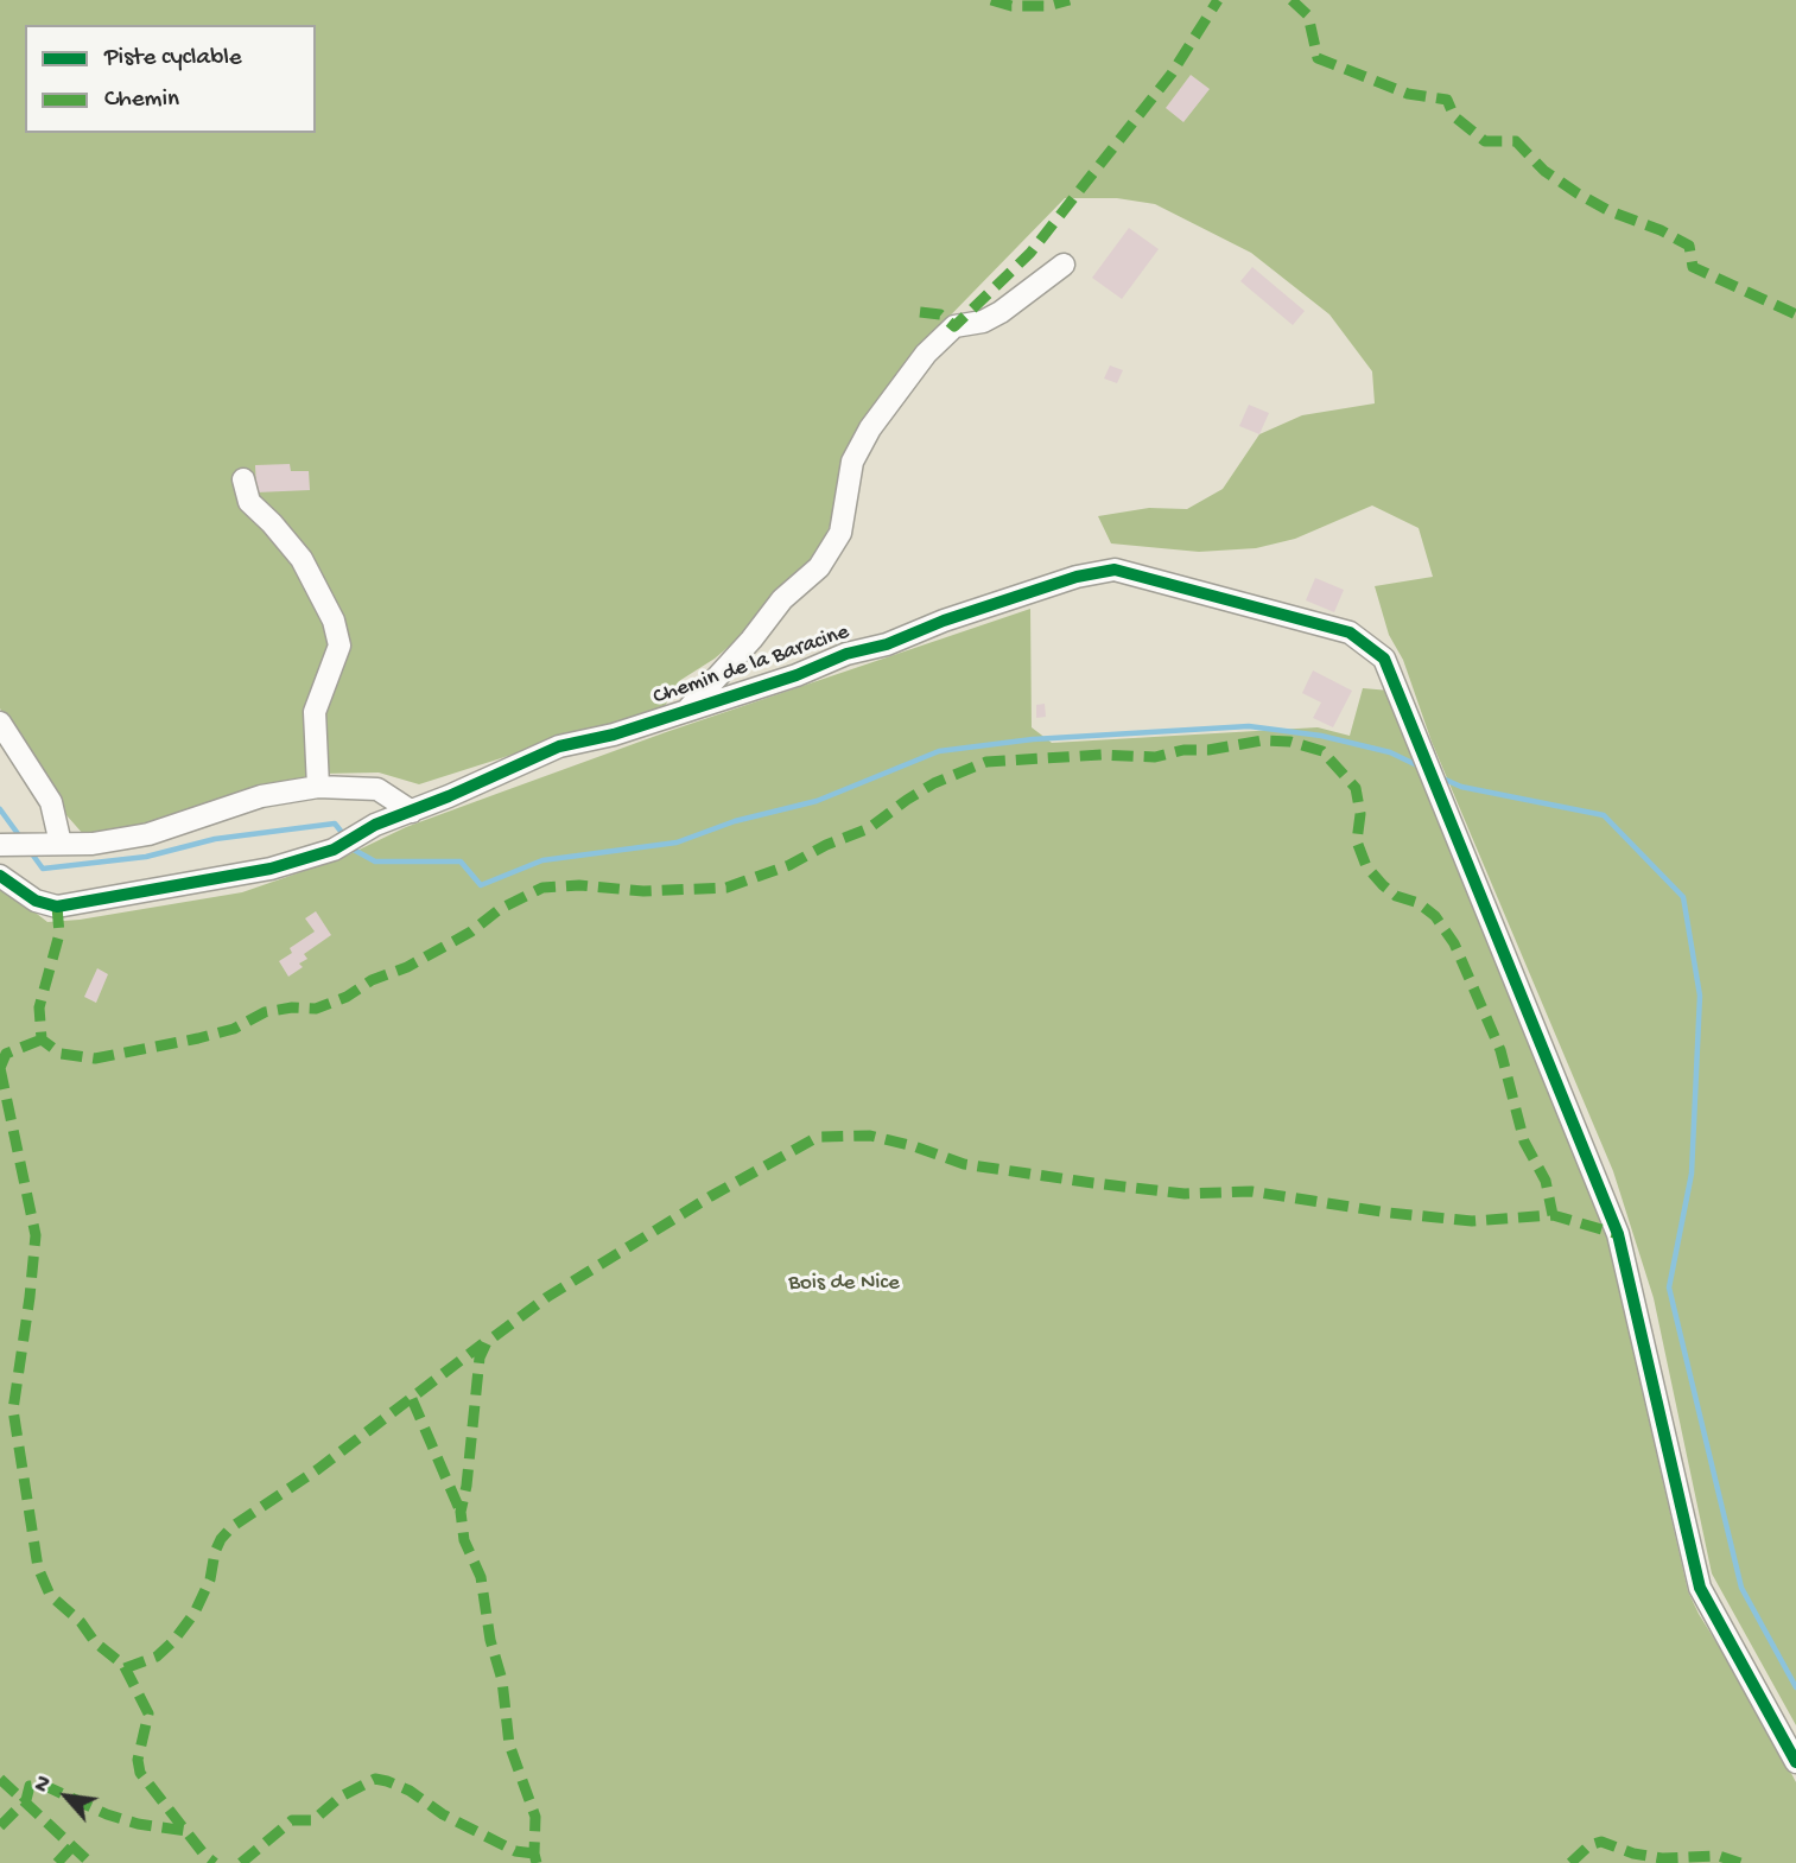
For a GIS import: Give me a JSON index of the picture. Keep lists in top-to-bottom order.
{
  "streets": {
    "street": ["Chemin de la Baracine"]
  },
  "parks": ["Bois de Nice"],
  "legend": ["Piste cyclable", "Chemin"],
  "north": "top left"
}
